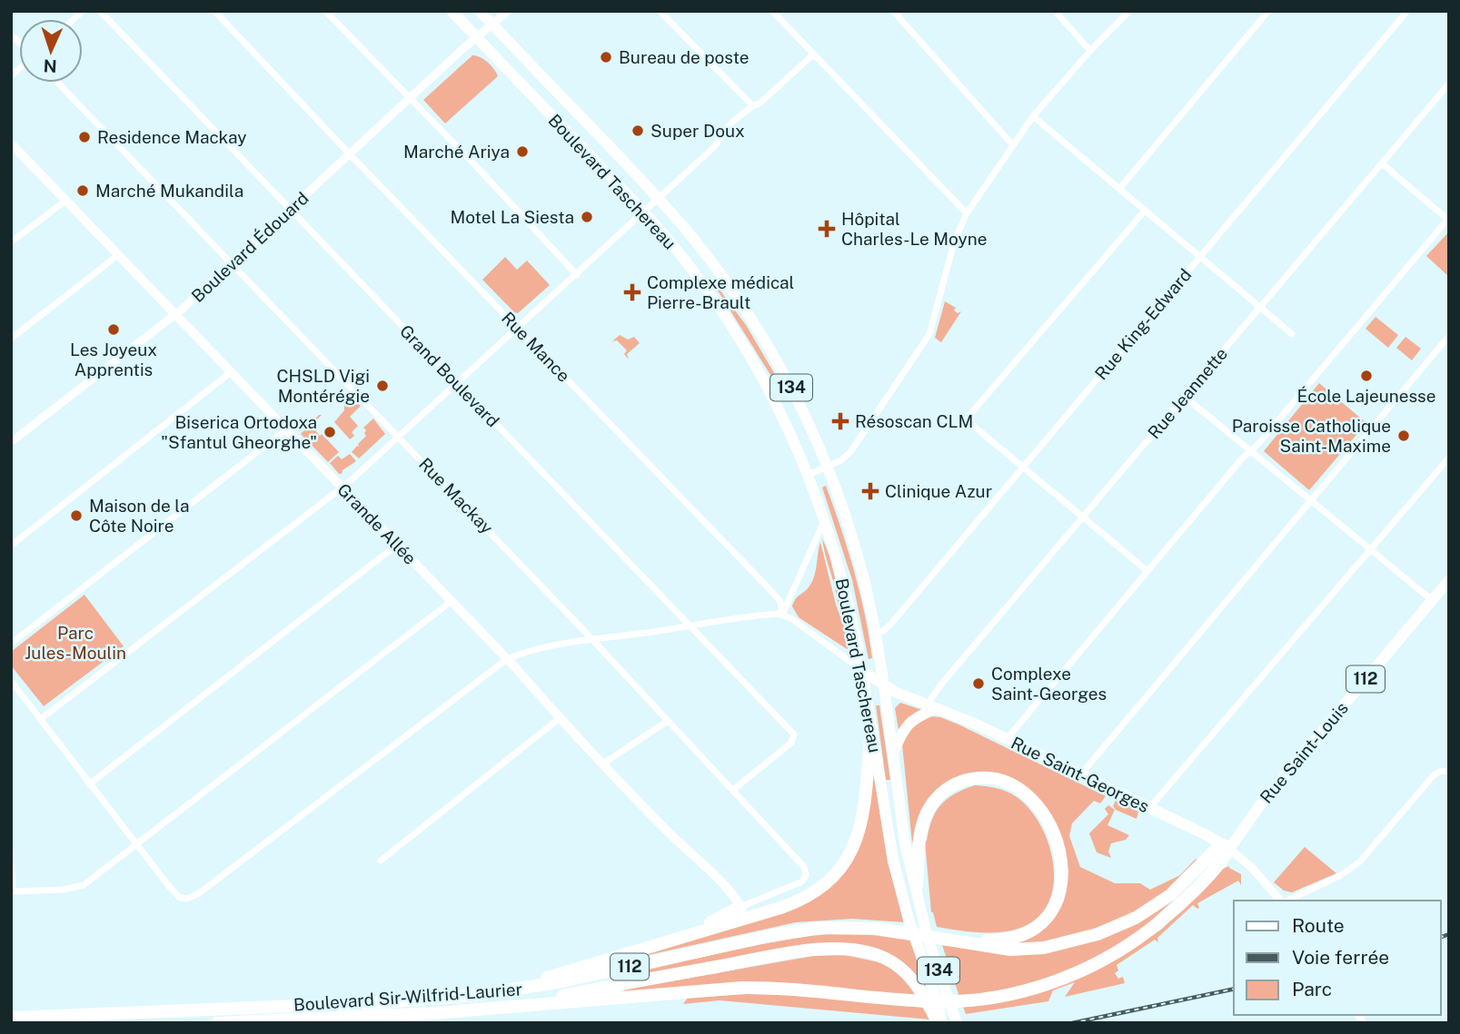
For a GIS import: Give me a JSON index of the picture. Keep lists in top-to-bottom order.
{
  "streets": {
    "highway": ["112", "Boulevard Sir-Wilfrid-Laurier"],
    "main road": [
      "Boulevard Taschereau",
      "134",
      "Grande Allée",
      "Rue Saint-Louis",
      "Rue Saint-Georges"
    ],
    "street": [
      "Boulevard Édouard",
      "Rue King-Edward",
      "Rue Mance",
      "Grand Boulevard",
      "Rue Jeannette",
      "Rue Mackay"
    ]
  },
  "crossings": [
    ["Boulevard Taschereau", "Boulevard Édouard"],
    ["Boulevard Taschereau", "Rue King-Edward"],
    ["Boulevard Taschereau", "Rue Mance"],
    ["Boulevard Taschereau", "Rue Saint-Georges"],
    ["Boulevard Édouard", "Rue Mance"],
    ["Boulevard Édouard", "Grand Boulevard"],
    ["Boulevard Édouard", "Rue Mackay"],
    ["Boulevard Édouard", "Grande Allée"],
    ["Rue Mance", "Rue Saint-Georges"],
    ["Grand Boulevard", "Rue Mackay"],
    ["Rue Jeannette", "Rue Saint-Georges"],
    ["Rue Mackay", "Grande Allée"],
    ["Rue Saint-Louis", "Rue Saint-Georges"]
  ],
  "parks": ["Parc Jules-Moulin"],
  "places": {
    "other": [
      "Bureau de poste",
      "Super Doux",
      "Residence Mackay",
      "Marché Ariya",
      "Marché Mukandila",
      "Motel La Siesta",
      "Les Joyeux Apprentis",
      "École Lajeunesse",
      "CHSLD Vigi Montérégie",
      "Biserica Ortodoxa \"Sfantul Gheorghe\"",
      "Paroisse Catholique Saint-Maxime",
      "Maison de la Côte Noire",
      "Complexe Saint-Georges"
    ],
    "health": [
      "Hôpital Charles-Le Moyne",
      "Complexe médical Pierre-Brault",
      "Résoscan CLM",
      "Clinique Azur"
    ]
  },
  "legend": ["Route", "Voie ferrée", "Parc"],
  "north": "bottom"
}
